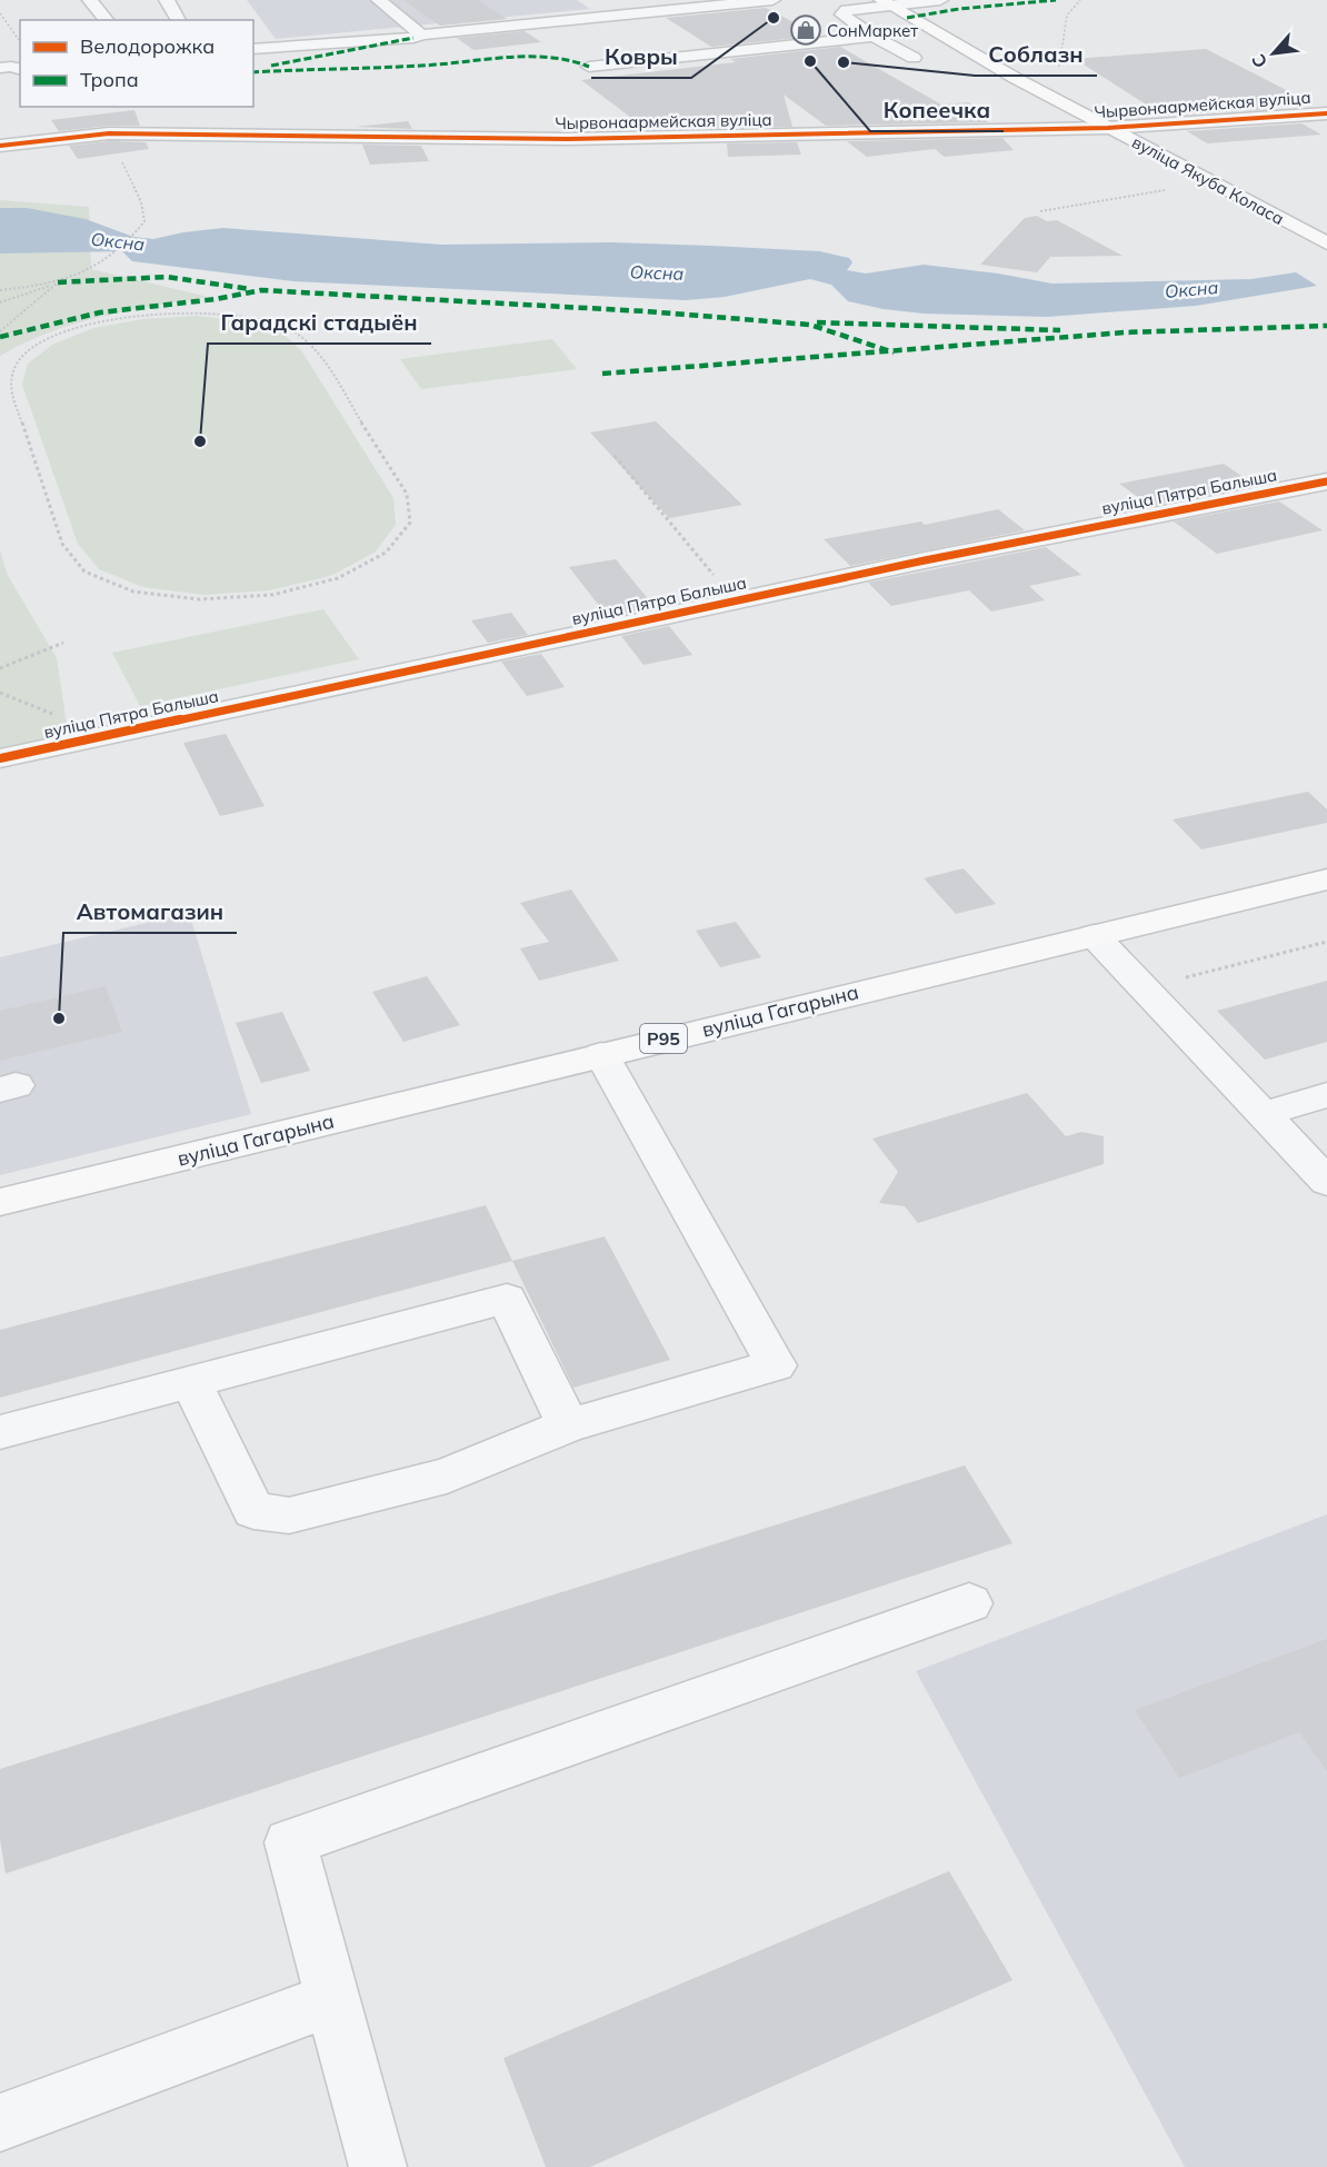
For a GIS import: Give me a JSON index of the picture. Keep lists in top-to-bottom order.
{
  "streets": {
    "main road": ["вуліца Якуба Коласа", "вуліца Гагарына", "Р95"],
    "street": ["Чырвонаармейская вуліца", "вуліца Пятра Балыша"]
  },
  "crossings": [
    ["Чырвонаармейская вуліца", "вуліца Якуба Коласа"]
  ],
  "water": ["Оксна"],
  "places": {
    "other": [
      "Ковры",
      "Копеечка",
      "Соблазн",
      "Гарадскі стадыён",
      "Автомагазин"
    ],
    "shop": ["СонМаркет"]
  },
  "legend": ["Велодорожка", "Тропа"],
  "north": "bottom left"
}
